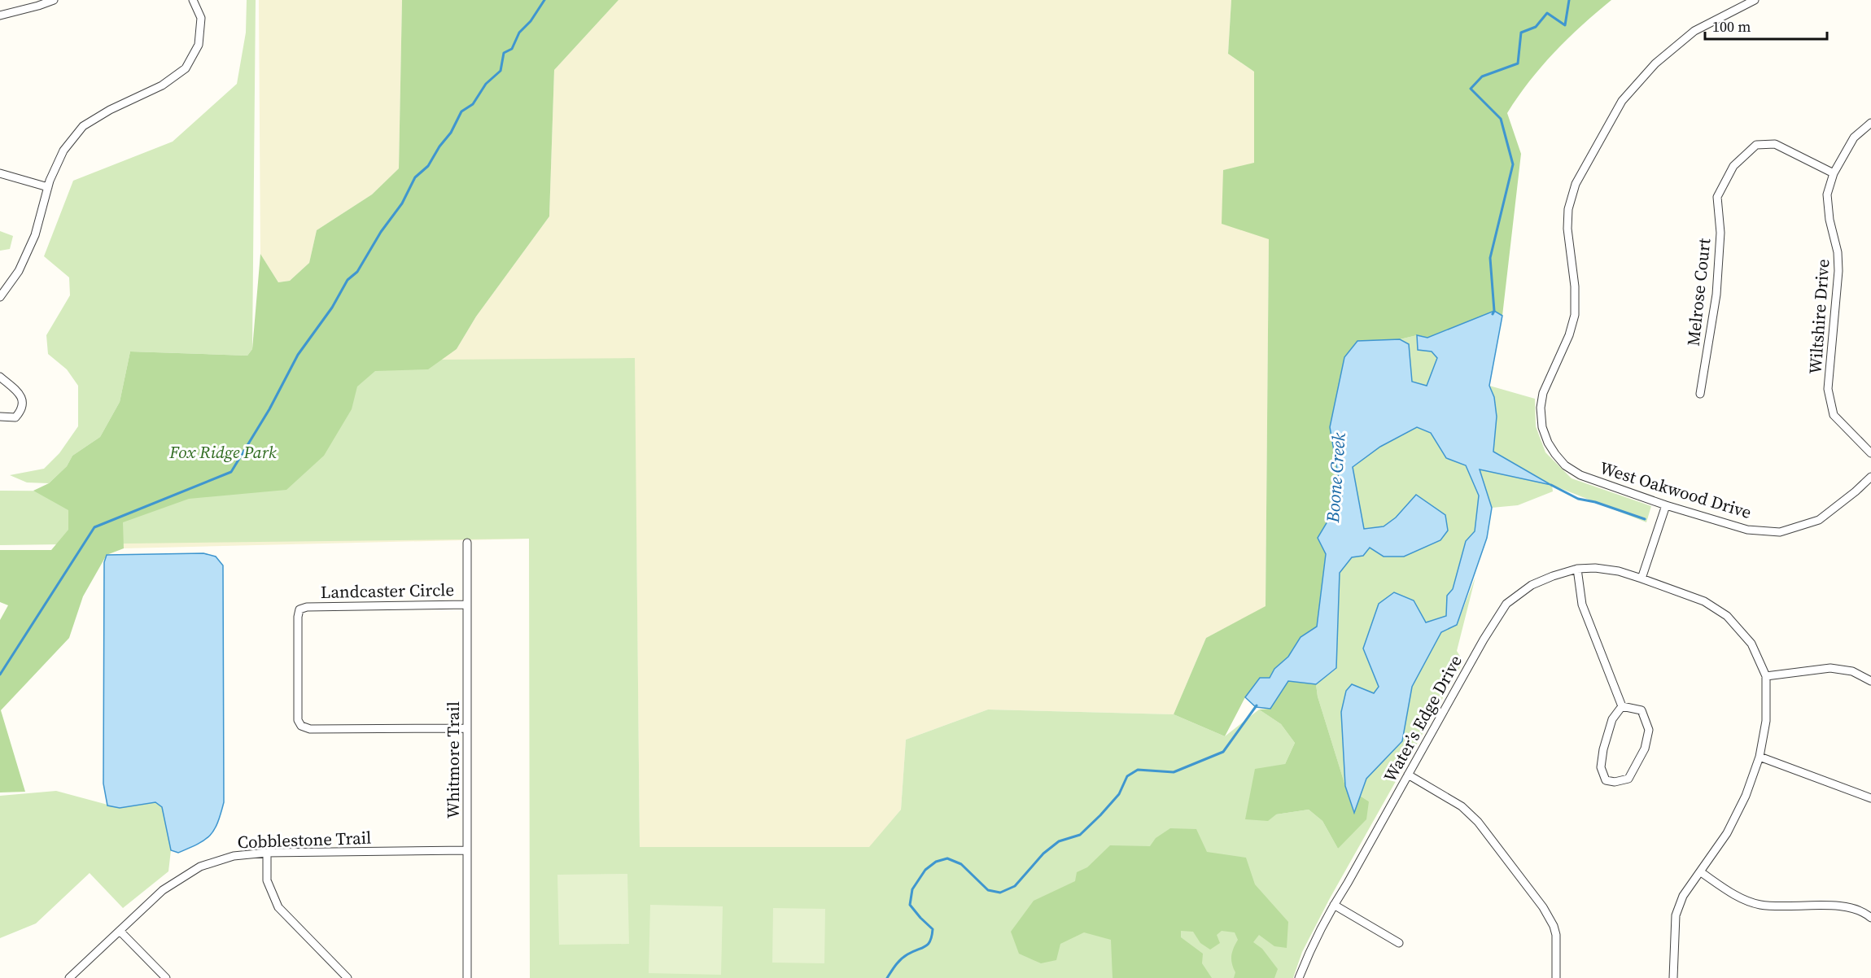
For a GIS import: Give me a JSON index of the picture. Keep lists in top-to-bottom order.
{
  "streets": {
    "street": [
      "Melrose Court",
      "Wiltshire Drive",
      "West Oakwood Drive",
      "Landcaster Circle",
      "Water’s Edge Drive",
      "Whitmore Trail",
      "Cobblestone Trail"
    ]
  },
  "crossings": [
    ["Melrose Court", "Wiltshire Drive"],
    ["Landcaster Circle", "Whitmore Trail"],
    ["Whitmore Trail", "Cobblestone Trail"]
  ],
  "water": ["Boone Creek"],
  "parks": ["Fox Ridge Park"],
  "scale_bar": "100 m"
}
